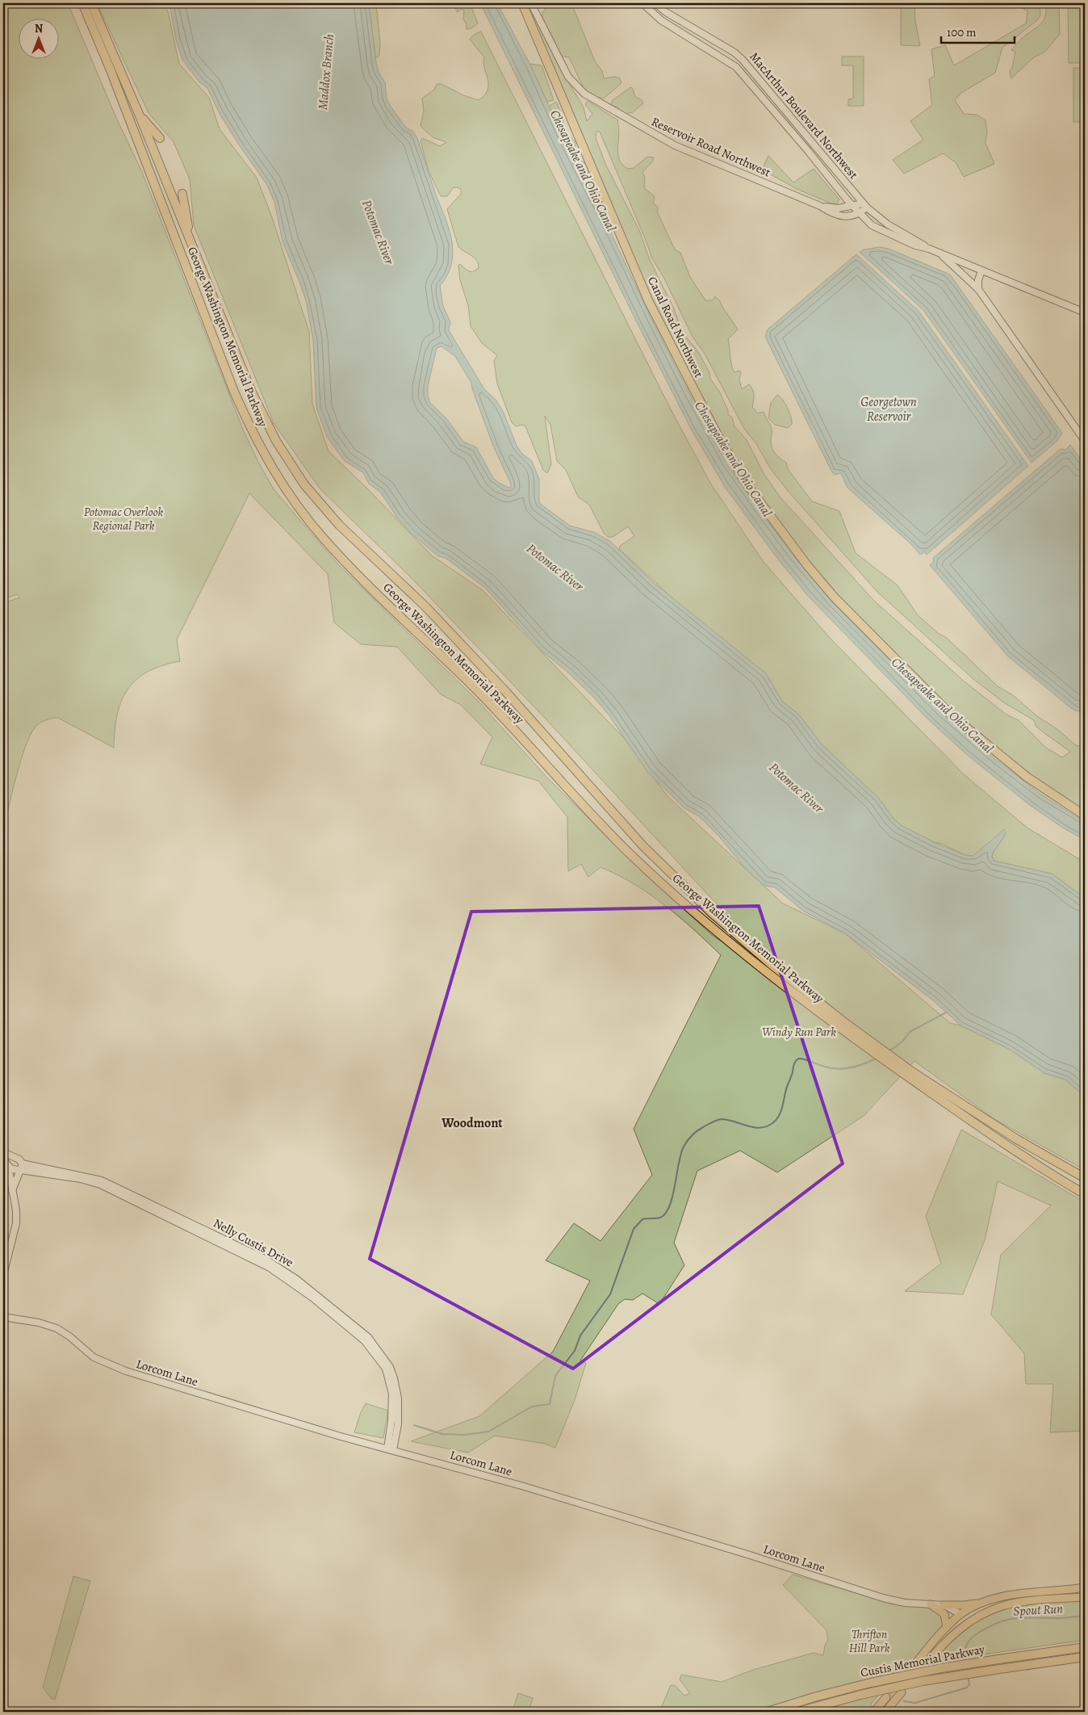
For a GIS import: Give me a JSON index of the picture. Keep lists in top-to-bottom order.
{
  "streets": {
    "highway": ["Canal Road Northwest", "George Washington Memorial Parkway", "Custis Memorial Parkway"],
    "main road": [
      "MacArthur Boulevard Northwest",
      "Reservoir Road Northwest",
      "Nelly Custis Drive",
      "Lorcom Lane"
    ]
  },
  "crossings": [
    ["MacArthur Boulevard Northwest", "Reservoir Road Northwest"],
    ["Nelly Custis Drive", "Lorcom Lane"]
  ],
  "districts": ["Woodmont"],
  "water": [
    "Maddox Branch",
    "Chesapeake and Ohio Canal",
    "Potomac River",
    "Georgetown Reservoir",
    "Spout Run"
  ],
  "parks": ["Potomac Overlook Regional Park", "Windy Run Park", "Thrifton Hill Park"],
  "scale_bar": "100 m",
  "north": "top"
}
